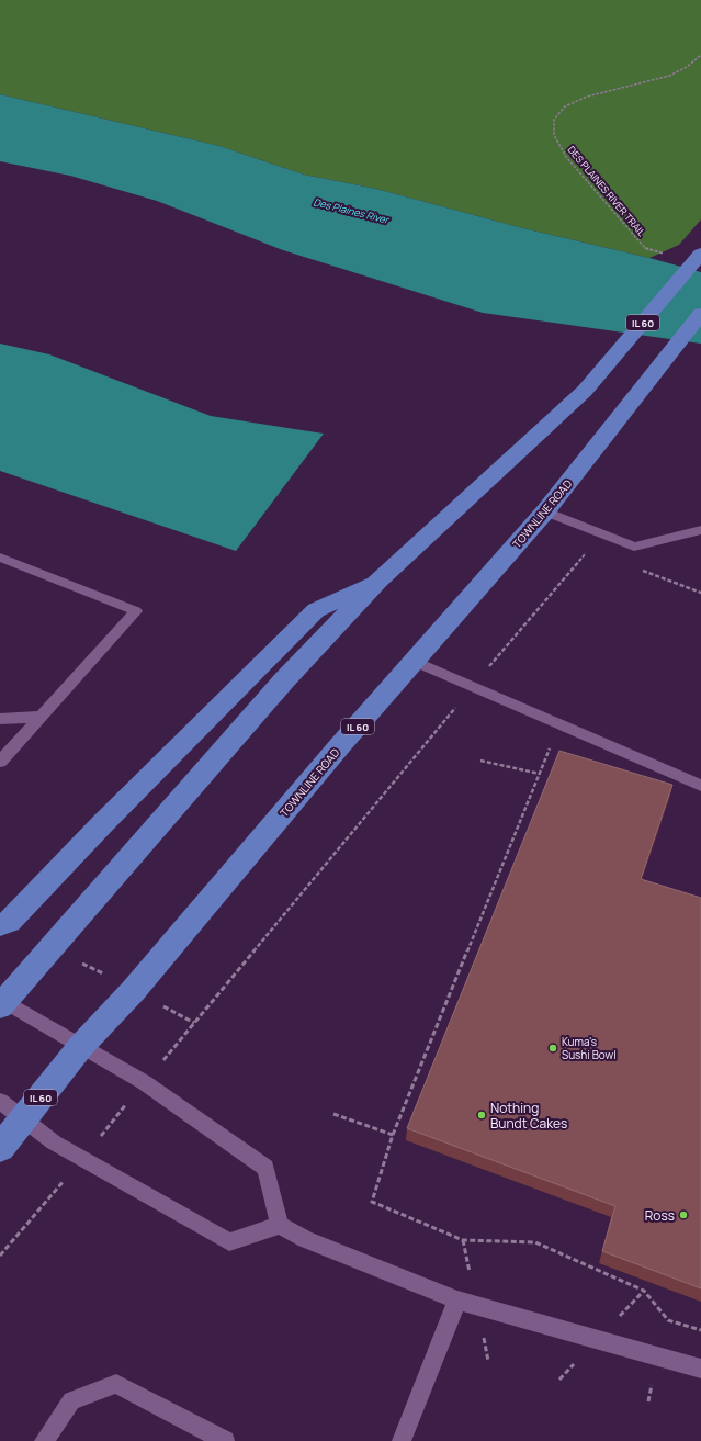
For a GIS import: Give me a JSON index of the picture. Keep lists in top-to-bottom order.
{
  "streets": {
    "main road": ["IL 60", "TOWNLINE ROAD"],
    "path": ["DES PLAINES RIVER TRAIL"]
  },
  "water": ["Des Plaines River"],
  "places": ["Kuma's Sushi Bowl", "Nothing Bundt Cakes", "Ross"]
}
